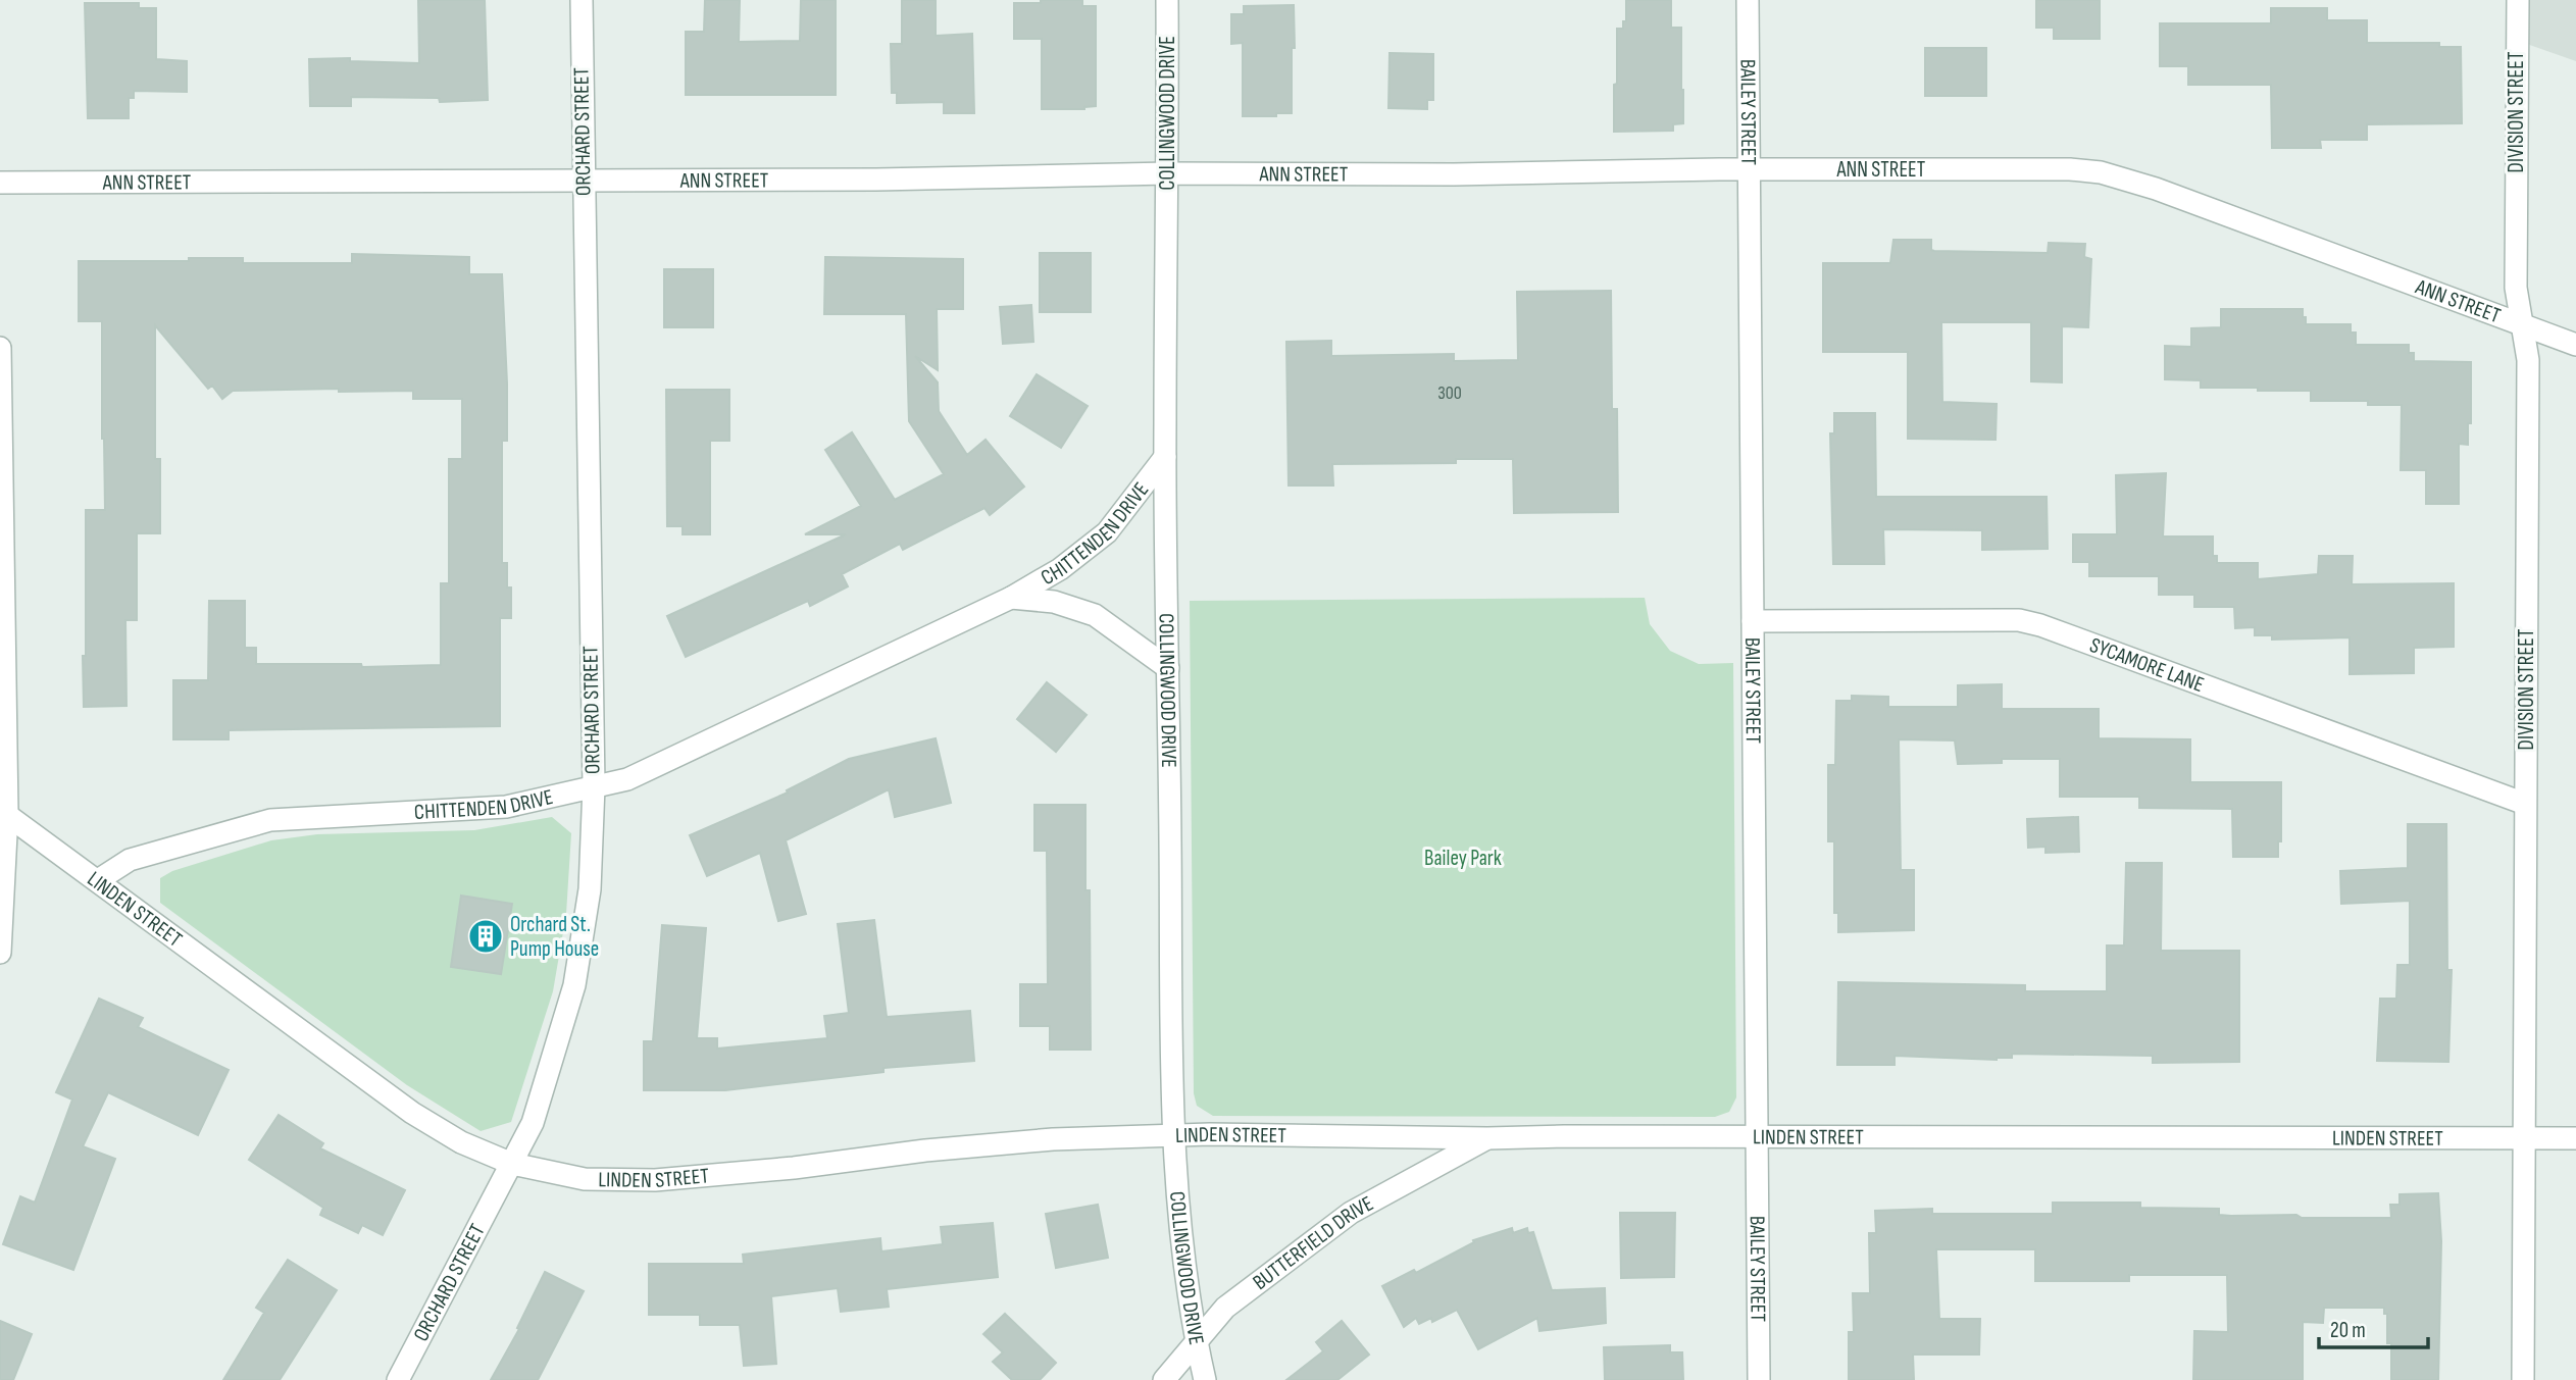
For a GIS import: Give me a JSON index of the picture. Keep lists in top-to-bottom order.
{
  "streets": {
    "street": [
      "BAILEY STREET",
      "DIVISION STREET",
      "COLLINGWOOD DRIVE",
      "ORCHARD STREET",
      "ANN STREET",
      "CHITTENDEN DRIVE",
      "SYCAMORE LANE",
      "LINDEN STREET",
      "BUTTERFIELD DRIVE"
    ]
  },
  "crossings": [
    ["BAILEY STREET", "ANN STREET"],
    ["BAILEY STREET", "SYCAMORE LANE"],
    ["BAILEY STREET", "LINDEN STREET"],
    ["DIVISION STREET", "ANN STREET"],
    ["DIVISION STREET", "SYCAMORE LANE"],
    ["DIVISION STREET", "LINDEN STREET"],
    ["COLLINGWOOD DRIVE", "ANN STREET"],
    ["COLLINGWOOD DRIVE", "CHITTENDEN DRIVE"],
    ["COLLINGWOOD DRIVE", "LINDEN STREET"],
    ["COLLINGWOOD DRIVE", "BUTTERFIELD DRIVE"],
    ["ORCHARD STREET", "ANN STREET"],
    ["ORCHARD STREET", "CHITTENDEN DRIVE"],
    ["ORCHARD STREET", "LINDEN STREET"],
    ["CHITTENDEN DRIVE", "LINDEN STREET"],
    ["LINDEN STREET", "BUTTERFIELD DRIVE"]
  ],
  "parks": ["Bailey Park"],
  "places": {
    "building": ["Orchard St. Pump House"]
  },
  "house_numbers": ["300"],
  "scale_bar": "20 m"
}
